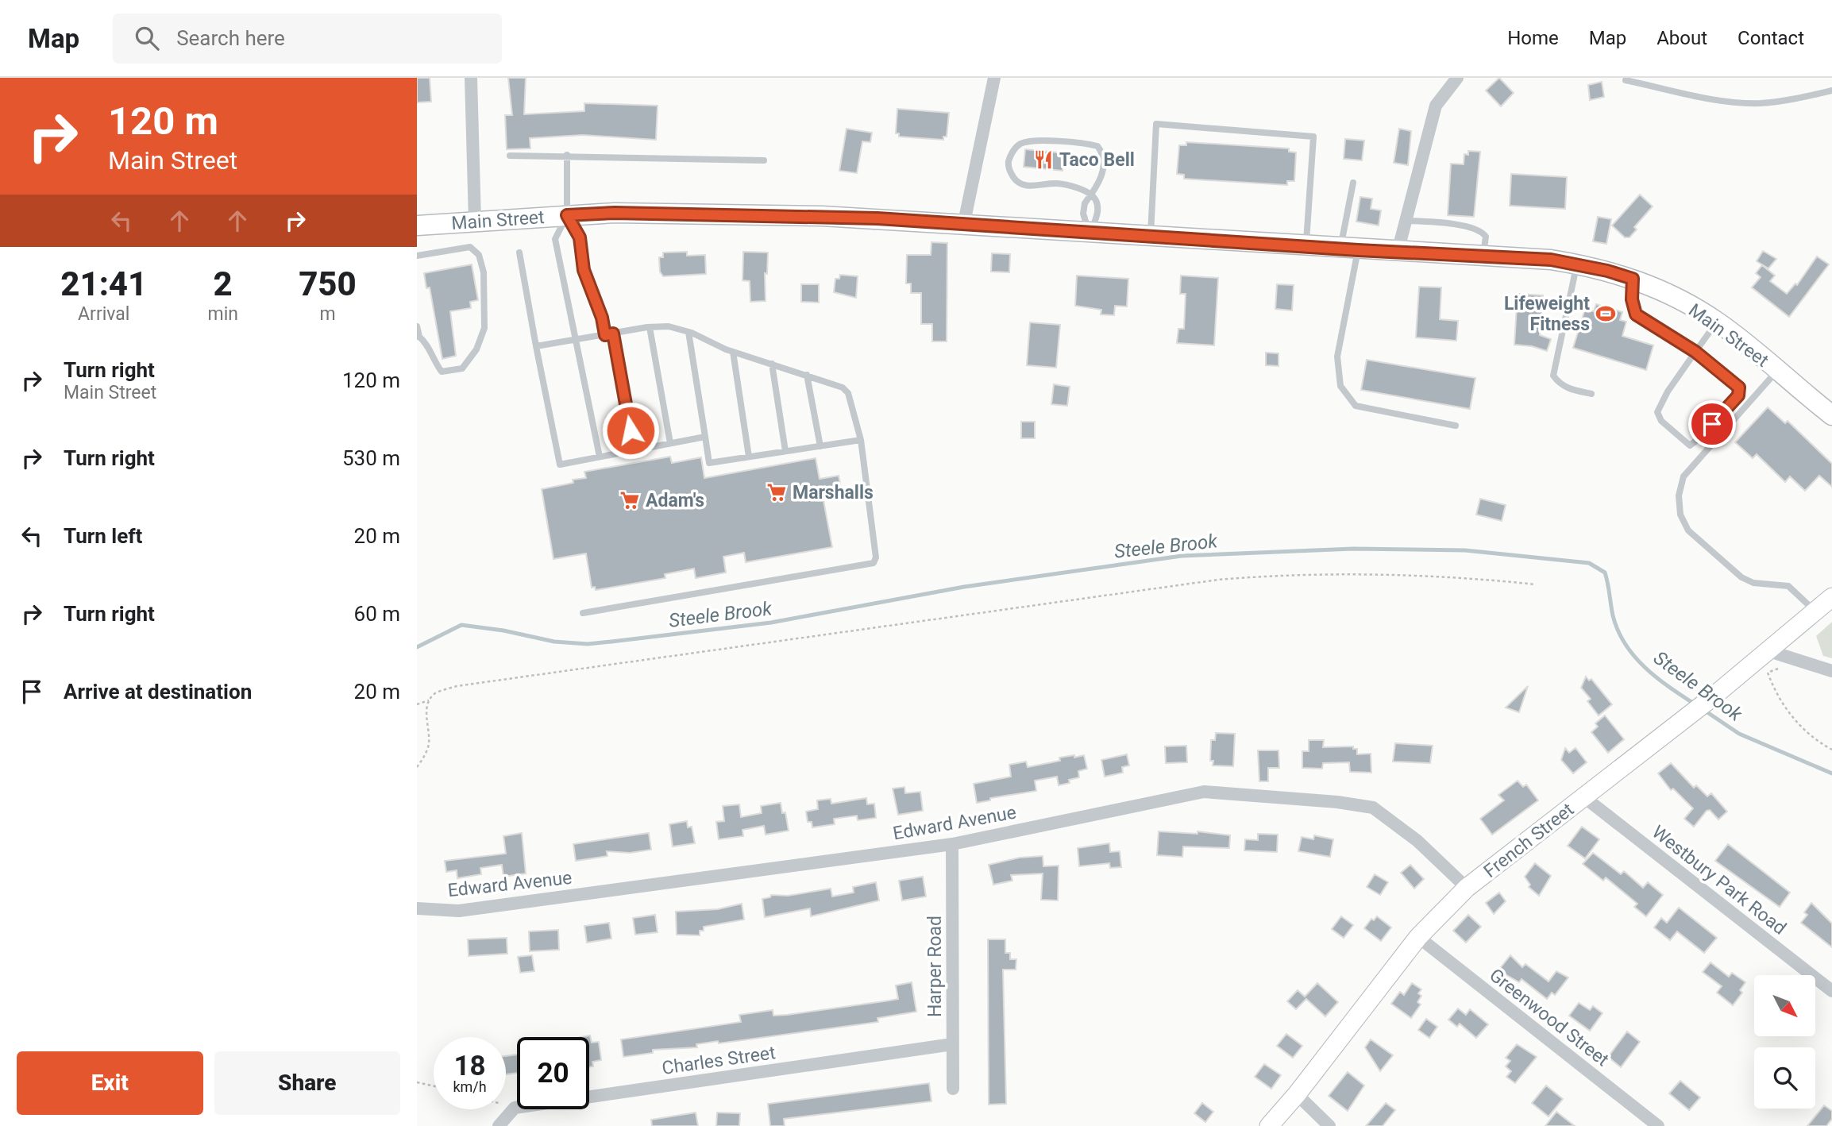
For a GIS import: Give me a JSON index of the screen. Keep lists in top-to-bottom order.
{
  "streets": {
    "main road": ["Main Street"],
    "street": [
      "Edward Avenue",
      "French Street",
      "Westbury Park Road",
      "Harper Road",
      "Greenwood Street",
      "Charles Street"
    ]
  },
  "crossings": [
    ["Edward Avenue", "French Street"],
    ["Edward Avenue", "Harper Road"],
    ["French Street", "Westbury Park Road"],
    ["French Street", "Greenwood Street"],
    ["Harper Road", "Charles Street"]
  ],
  "water": ["Steele Brook"],
  "places": {
    "restaurant": ["Taco Bell"],
    "sports": ["Lifeweight Fitness"],
    "supermarket": ["Marshalls", "Adam's"]
  },
  "north": "bottom right",
  "page": {
    "header": "Map",
    "search": "Search here",
    "nav": [
      "Home",
      "Map",
      "About",
      "Contact"
    ],
    "turn": ["120 m", "Main Street"],
    "eta": [
      "21:41",
      "Arrival",
      "2",
      "min",
      "750",
      "m"
    ],
    "list": [
      {
        "name": "Turn right",
        "note": "Main Street",
        "value": "120 m"
      },
      {
        "name": "Turn right",
        "value": "530 m"
      },
      {
        "name": "Turn left",
        "value": "20 m"
      },
      {
        "name": "Turn right",
        "value": "60 m"
      },
      {
        "name": "Arrive at destination",
        "value": "20 m"
      }
    ],
    "speed": "18 km/h",
    "limit": "20",
    "buttons": ["Exit", "Share"]
  }
}
